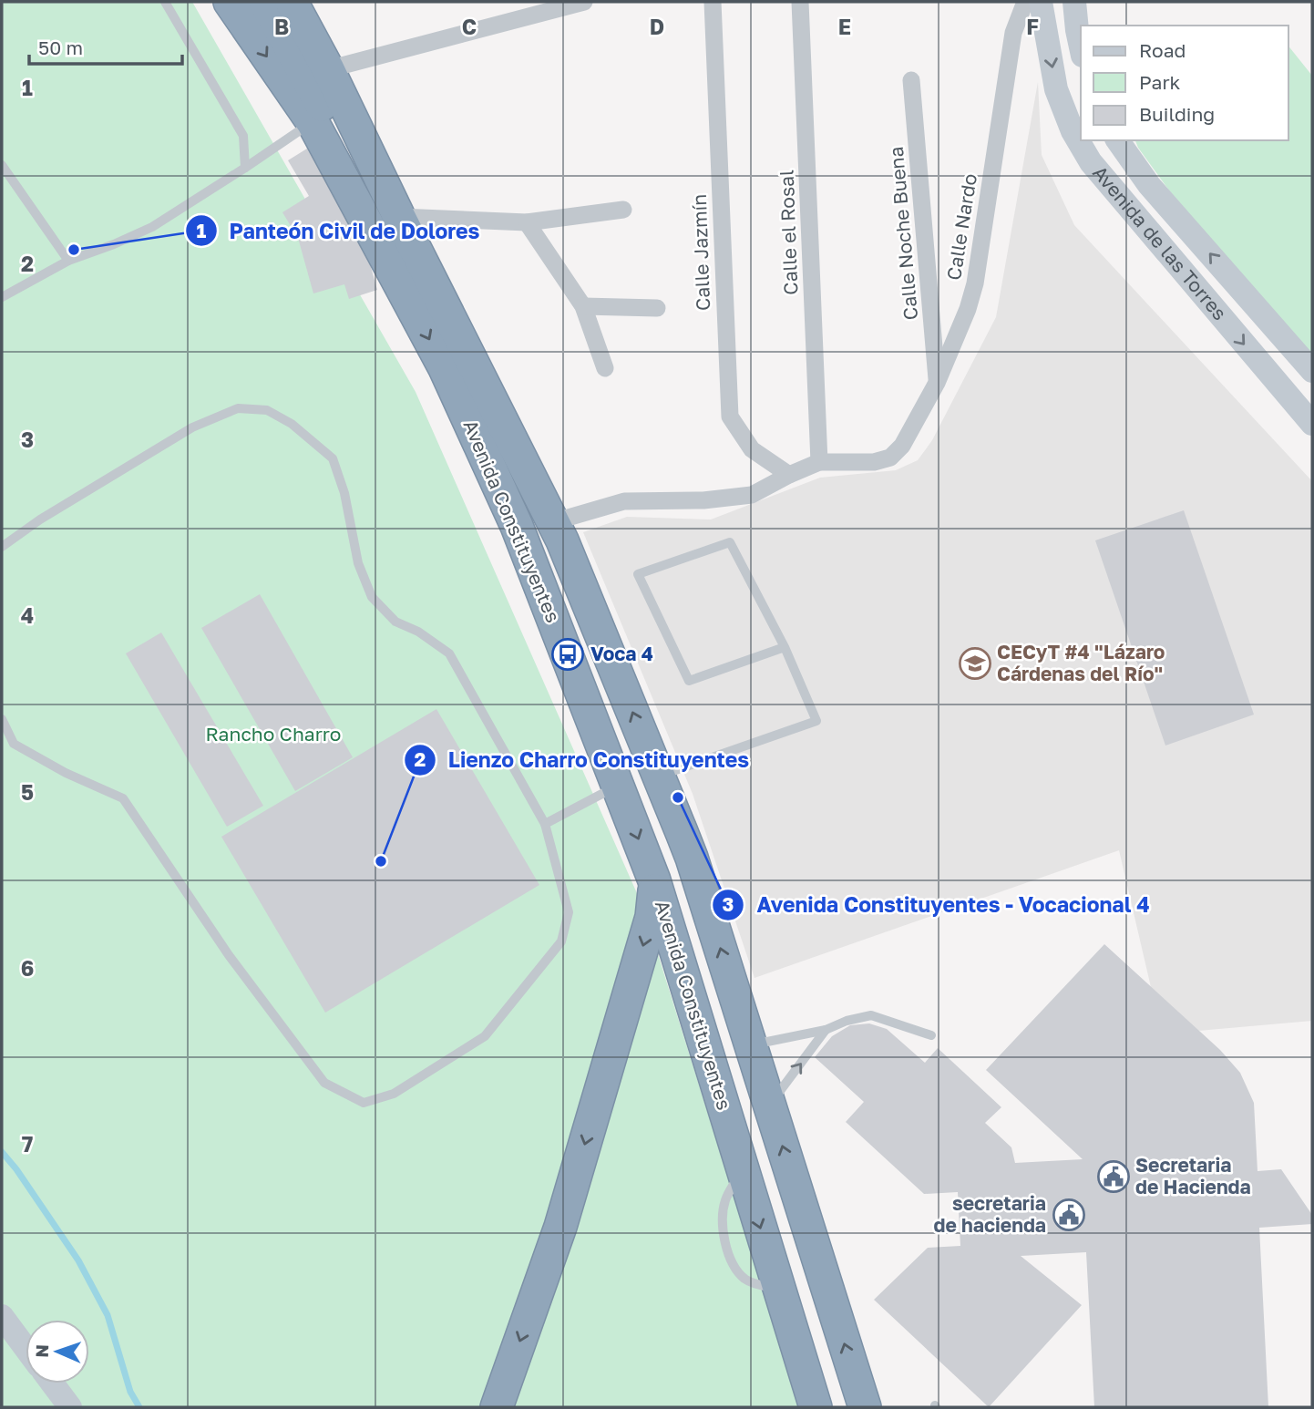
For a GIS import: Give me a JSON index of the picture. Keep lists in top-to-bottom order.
{
  "streets": {
    "highway": ["Avenida Constituyentes"],
    "street": [
      "Calle Nardo",
      "Calle el Rosal",
      "Calle Noche Buena",
      "Avenida de las Torres",
      "Calle Jazmín"
    ]
  },
  "crossings": [
    ["Calle Nardo", "Calle el Rosal"],
    ["Calle Nardo", "Calle Noche Buena"]
  ],
  "parks": ["Rancho Charro"],
  "places": {
    "other": ["Panteón Civil de Dolores", "Avenida Constituyentes - Vocacional 4", "Lienzo Charro Constituyentes"],
    "bus stop": ["Voca 4"],
    "school or university": ["CECyT #4 \"Lázaro Cárdenas del Río\""],
    "public building": ["Secretaria de Hacienda", "secretaria de hacienda"]
  },
  "legend": ["Road", "Park", "Building"],
  "scale_bar": "50 m",
  "north": "left",
  "grid": {
    "columns": [
      "B",
      "C",
      "D",
      "E",
      "F"
    ],
    "rows": [
      "1",
      "2",
      "3",
      "4",
      "5",
      "6",
      "7"
    ]
  }
}
